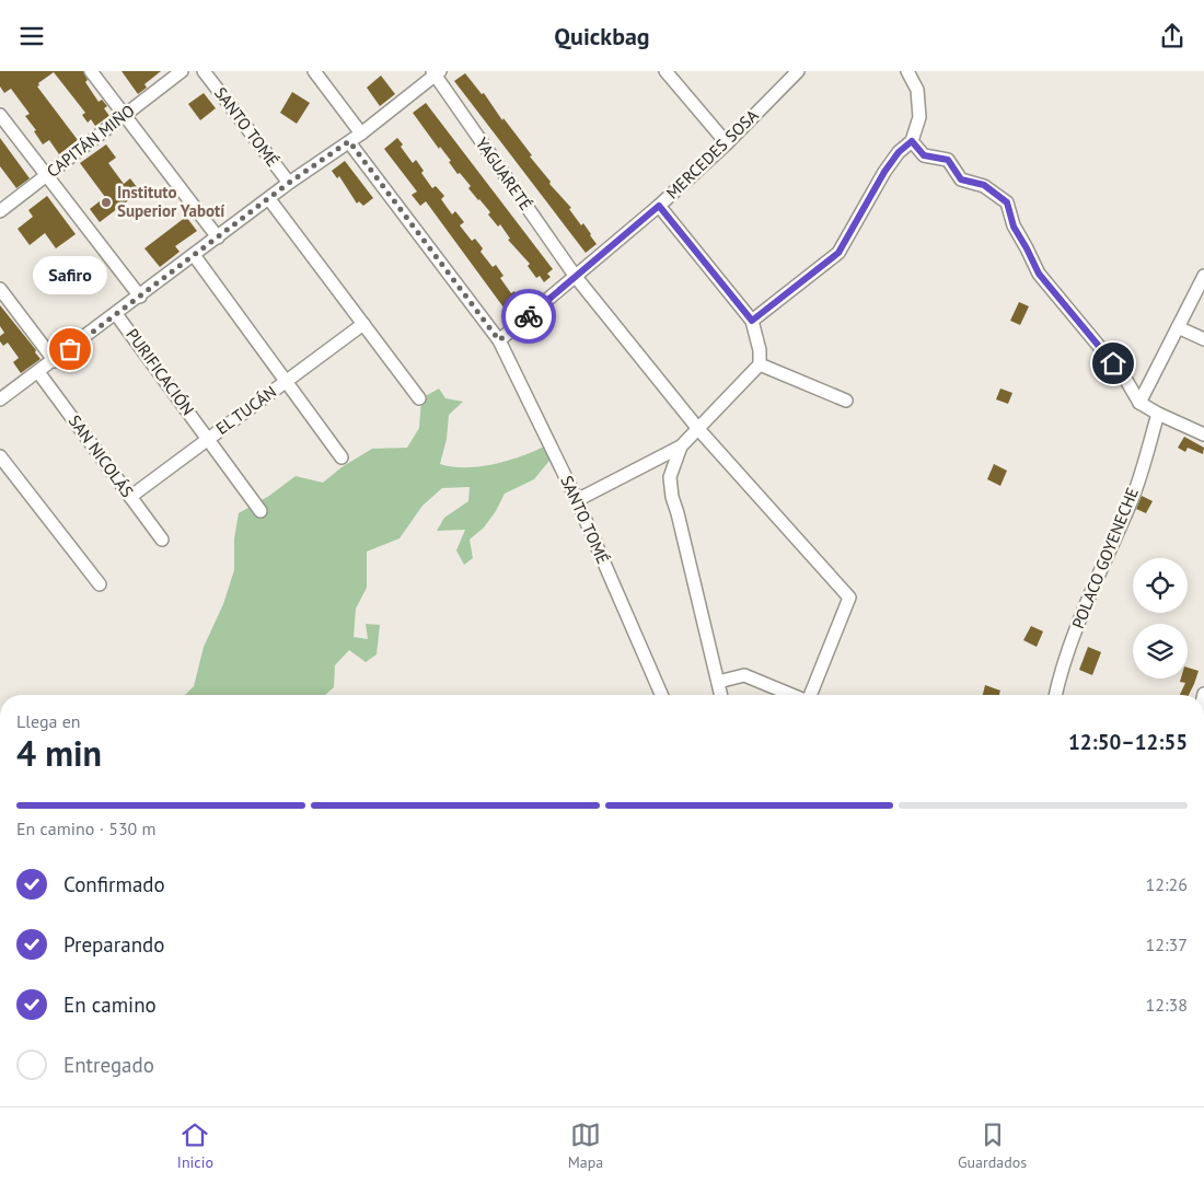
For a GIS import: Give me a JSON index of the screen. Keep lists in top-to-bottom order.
{
  "streets": {
    "street": [
      "SANTO TOMÉ",
      "CAPITÁN MIÑO",
      "MERCEDES SOSA",
      "YAGUARETÉ",
      "PURIFICACIÓN",
      "EL TUCÁN",
      "SAN NICOLÁS",
      "POLACO GOYENECHE"
    ]
  },
  "crossings": [
    ["SANTO TOMÉ", "MERCEDES SOSA"],
    ["MERCEDES SOSA", "YAGUARETÉ"],
    ["PURIFICACIÓN", "EL TUCÁN"],
    ["EL TUCÁN", "SAN NICOLÁS"]
  ],
  "places": ["Instituto Superior Yabotí", "Safiro"],
  "page": {
    "header": "Quickbag",
    "bubble": "Safiro",
    "heading": ["4 min", "Llega en", "12:50–12:55"],
    "bar": "En camino · 530 m",
    "list": [
      ["Confirmado", "12:26"],
      ["Preparando", "12:37"],
      ["En camino", "12:38"],
      "Entregado"
    ],
    "tabs": ["Inicio", "Mapa", "Guardados"]
  }
}
